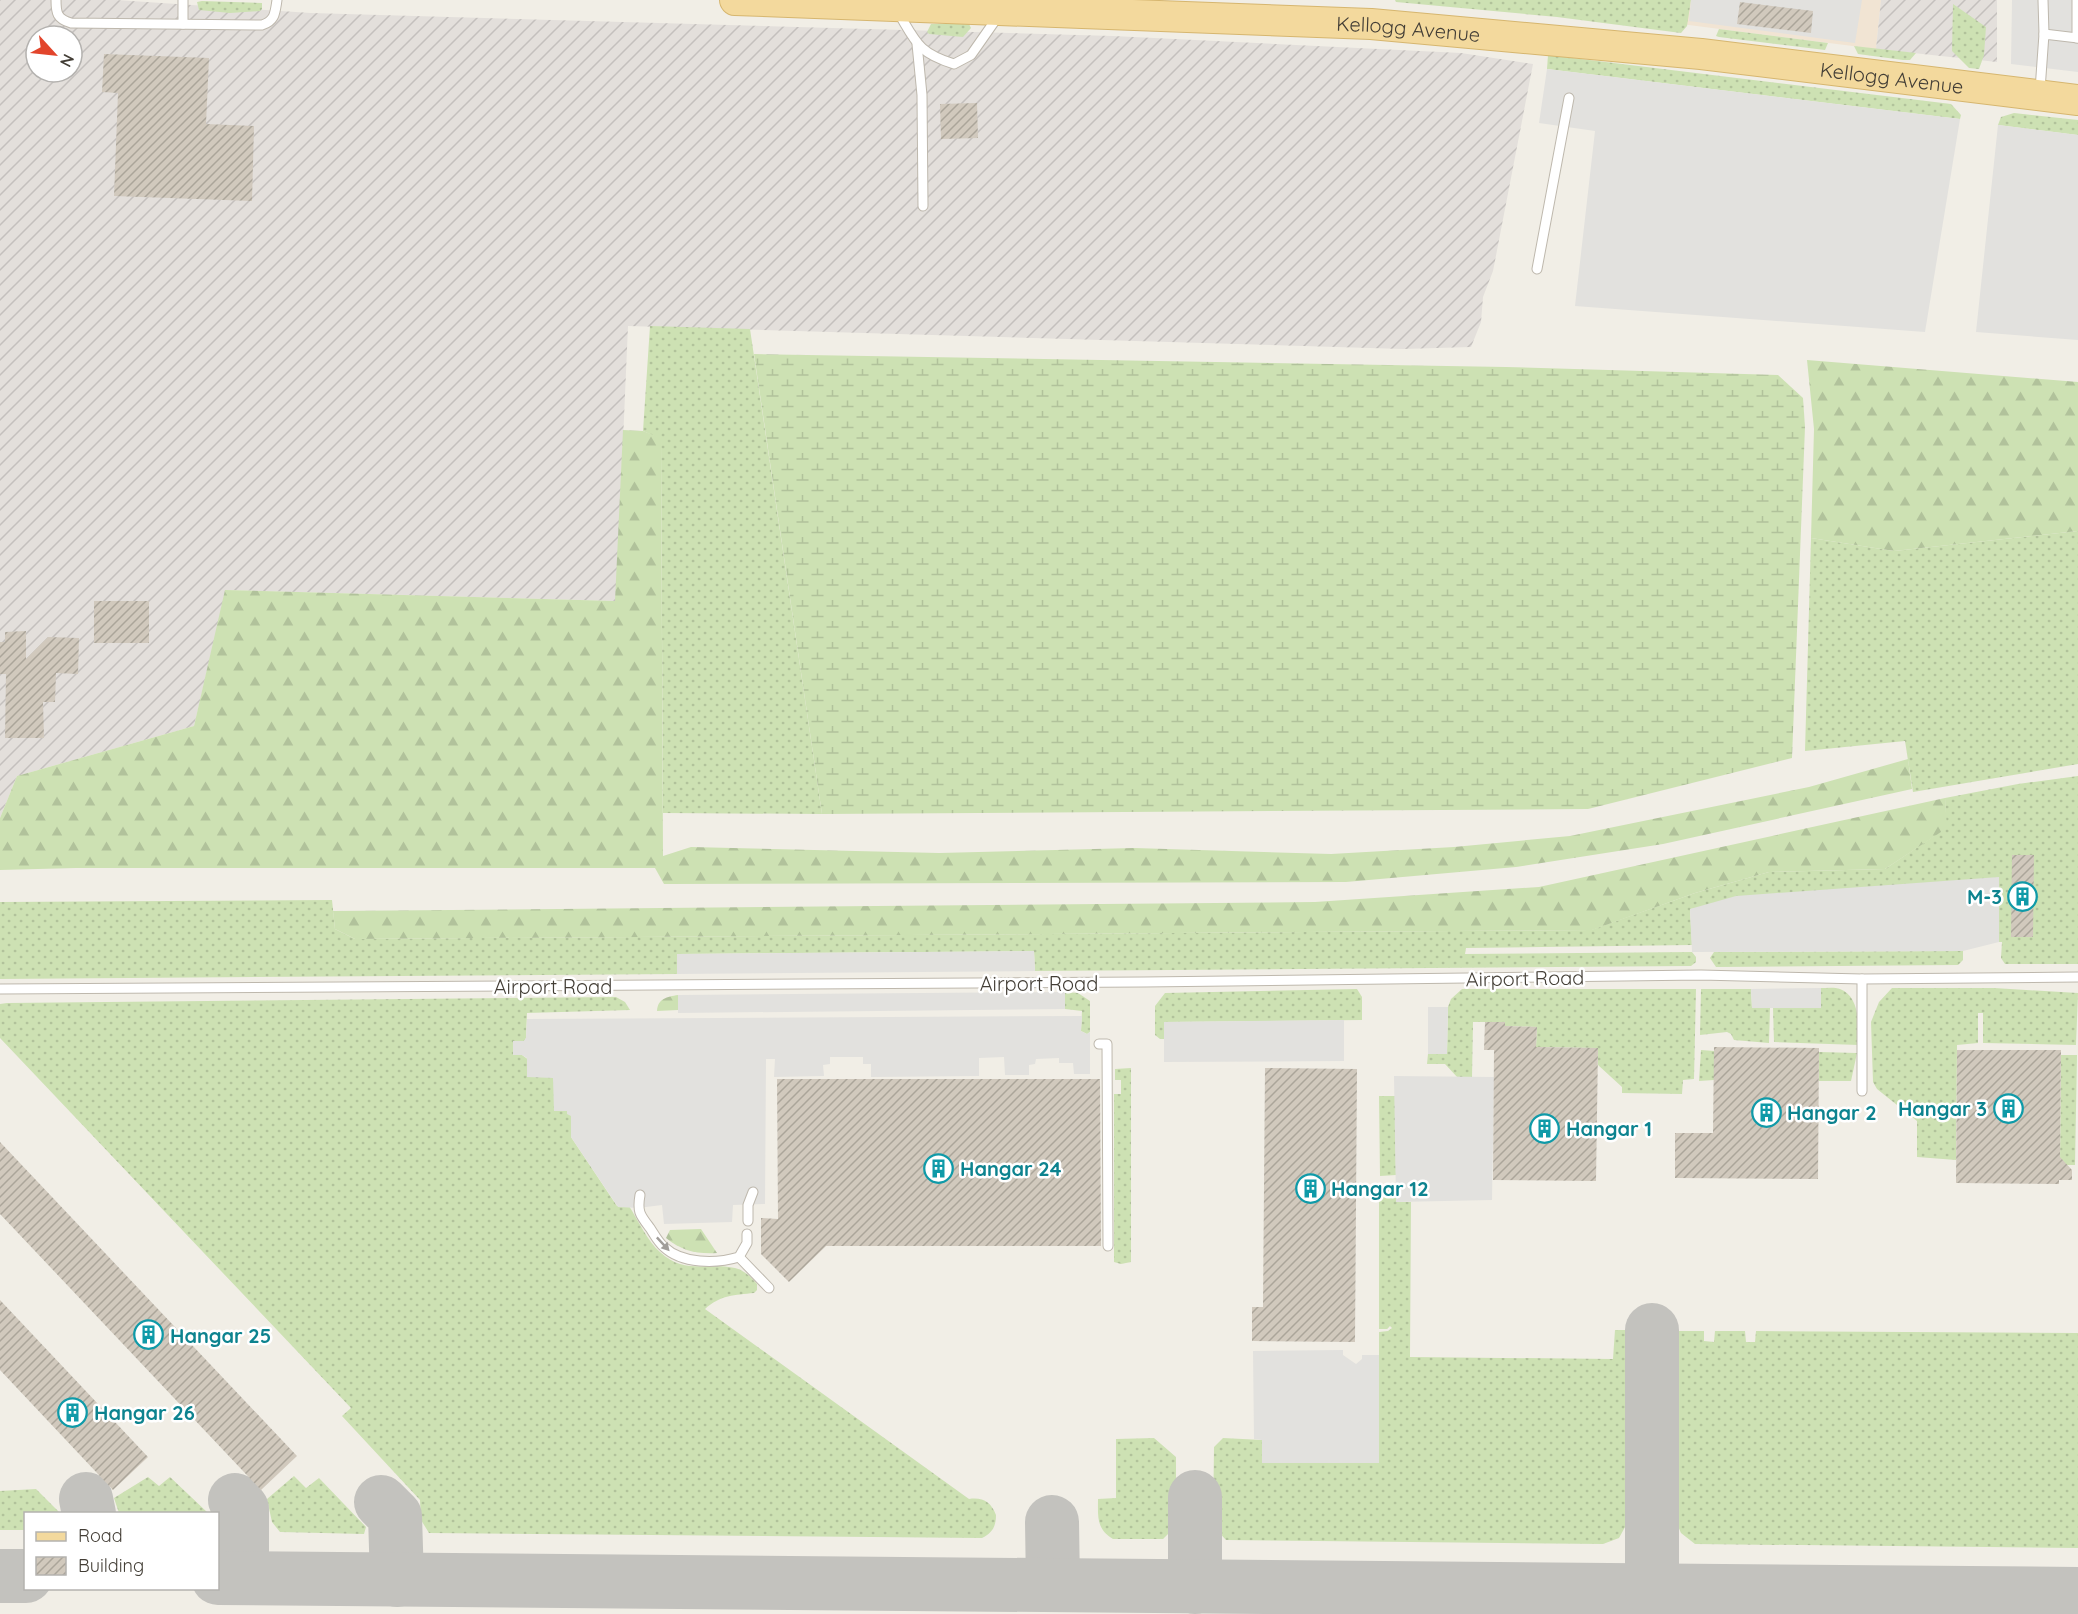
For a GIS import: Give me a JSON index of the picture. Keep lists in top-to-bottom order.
{
  "streets": {
    "main road": ["Kellogg Avenue"],
    "lane": ["Airport Road"]
  },
  "places": {
    "building": [
      "M-3",
      "Hangar 3",
      "Hangar 2",
      "Hangar 1",
      "Hangar 24",
      "Hangar 12",
      "Hangar 25",
      "Hangar 26"
    ]
  },
  "legend": ["Road", "Building"],
  "north": "bottom right"
}
